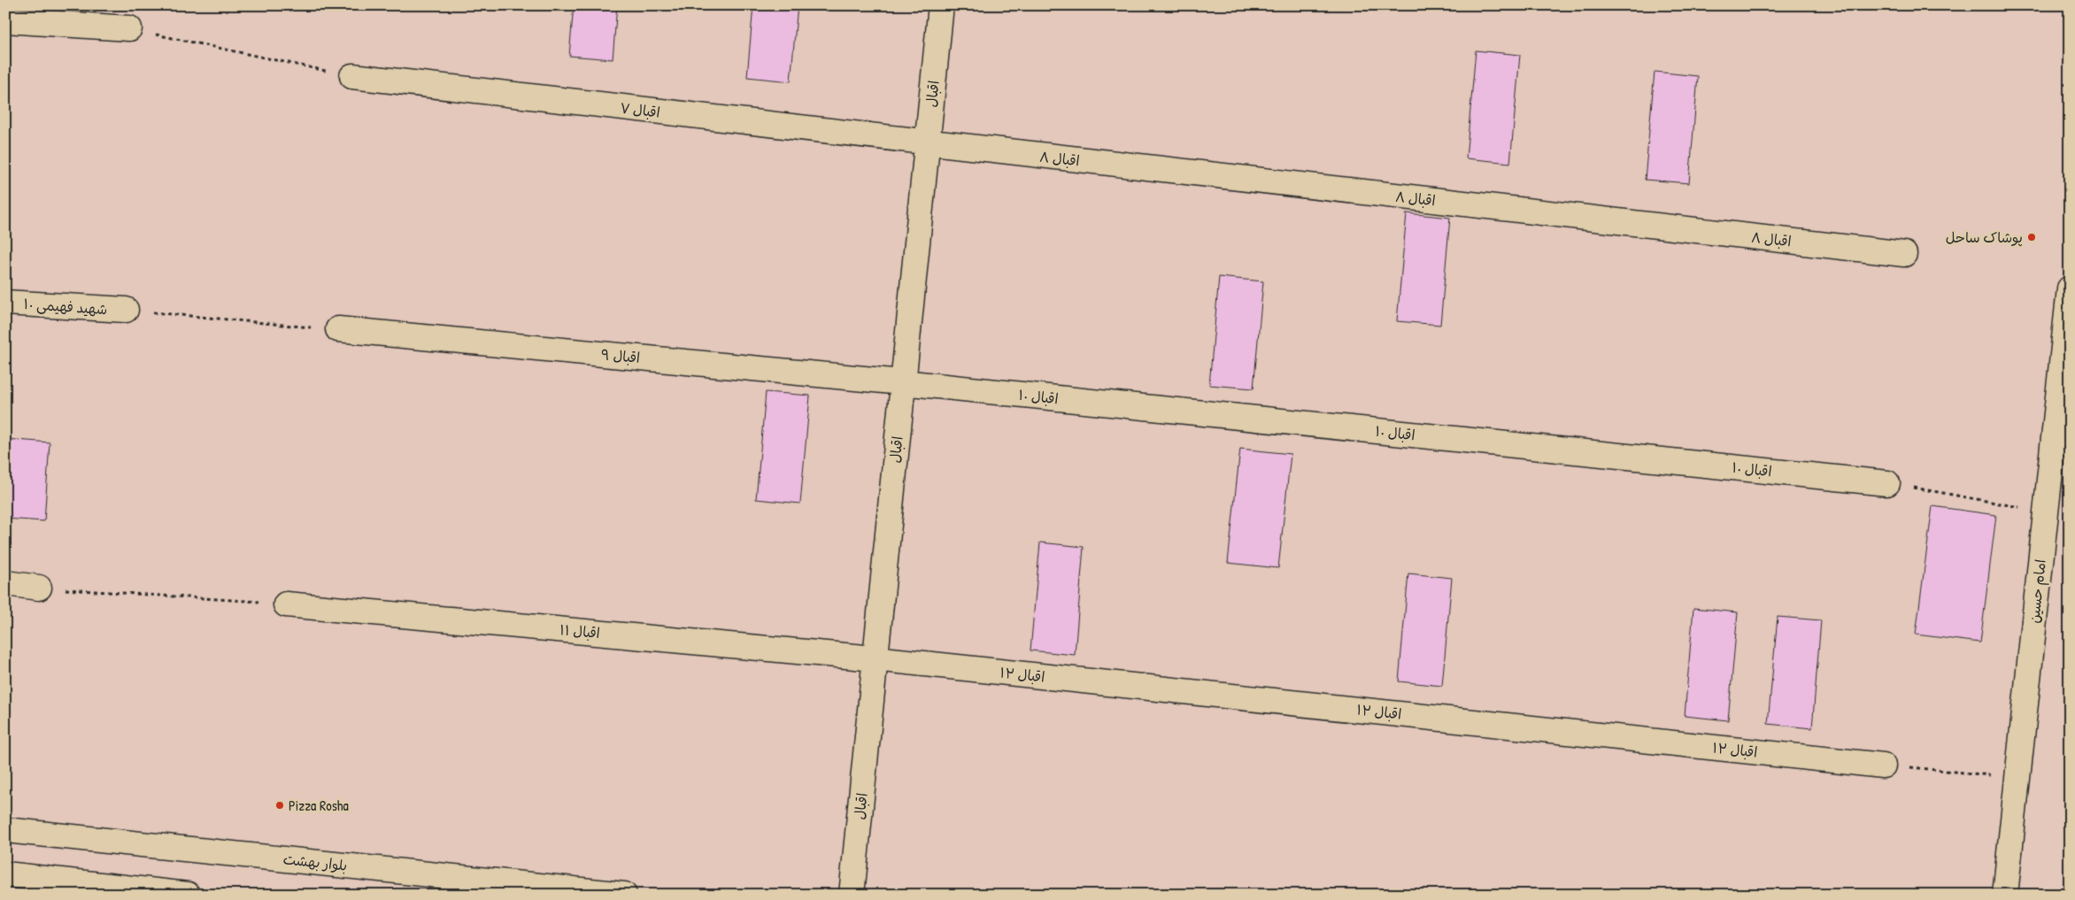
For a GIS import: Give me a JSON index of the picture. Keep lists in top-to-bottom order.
{
  "streets": {
    "street": [
      "اقبال",
      "اقبال ۷",
      "اقبال ۸",
      "شهید فهیمی ۱۰",
      "اقبال ۹",
      "اقبال ۱۰",
      "امام حسین",
      "اقبال ۱۱",
      "اقبال ۱۲",
      "بلوار بهشت"
    ]
  },
  "crossings": [
    ["اقبال", "اقبال ۷"],
    ["اقبال", "اقبال ۸"],
    ["اقبال", "اقبال ۹"],
    ["اقبال", "اقبال ۱۰"],
    ["اقبال", "اقبال ۱۱"],
    ["اقبال", "اقبال ۱۲"],
    ["اقبال ۷", "اقبال ۸"],
    ["اقبال ۹", "اقبال ۱۰"],
    ["اقبال ۱۱", "اقبال ۱۲"]
  ],
  "places": ["پوشاک ساحل", "Pizza Rosha"]
}
